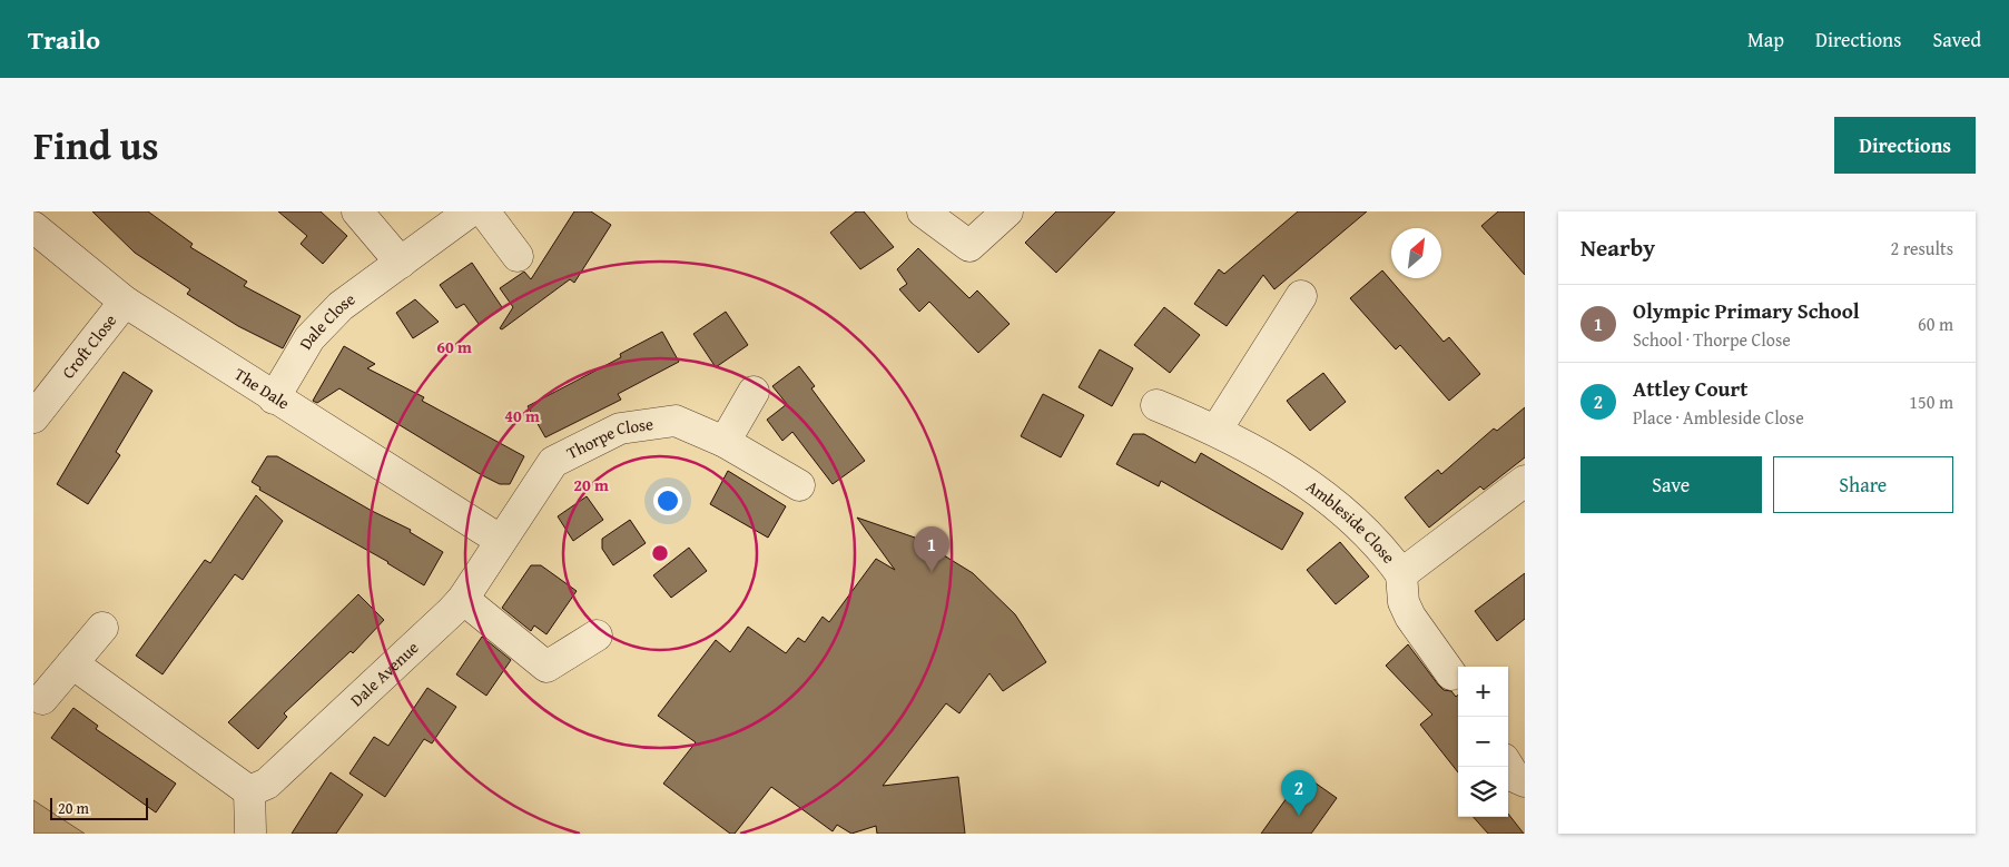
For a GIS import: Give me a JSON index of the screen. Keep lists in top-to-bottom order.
{
  "streets": {
    "street": [
      "Dale Close",
      "Croft Close",
      "The Dale",
      "Thorpe Close",
      "Ambleside Close",
      "Dale Avenue"
    ]
  },
  "crossings": [
    ["Dale Close", "The Dale"],
    ["Croft Close", "The Dale"],
    ["The Dale", "Thorpe Close"],
    ["The Dale", "Dale Avenue"],
    ["Thorpe Close", "Dale Avenue"]
  ],
  "scale_bar": "20 m",
  "north": "top right",
  "page": {
    "header": "Trailo",
    "nav": ["Map", "Directions", "Saved"],
    "title": "Find us",
    "buttons": [
      "Directions",
      ["Save", "Share"]
    ],
    "heading": ["Nearby", "2 results"],
    "list": [
      {
        "mark": "1",
        "name": "Olympic Primary School",
        "note": "School · Thorpe Close",
        "value": "60 m"
      },
      {
        "mark": "2",
        "name": "Attley Court",
        "note": "Place · Ambleside Close",
        "value": "150 m"
      }
    ],
    "pins": ["1", "2"],
    "map_buttons": ["+", "−"],
    "scale": "20 m"
  },
  "rings": ["60 m", "40 m", "20 m"]
}
